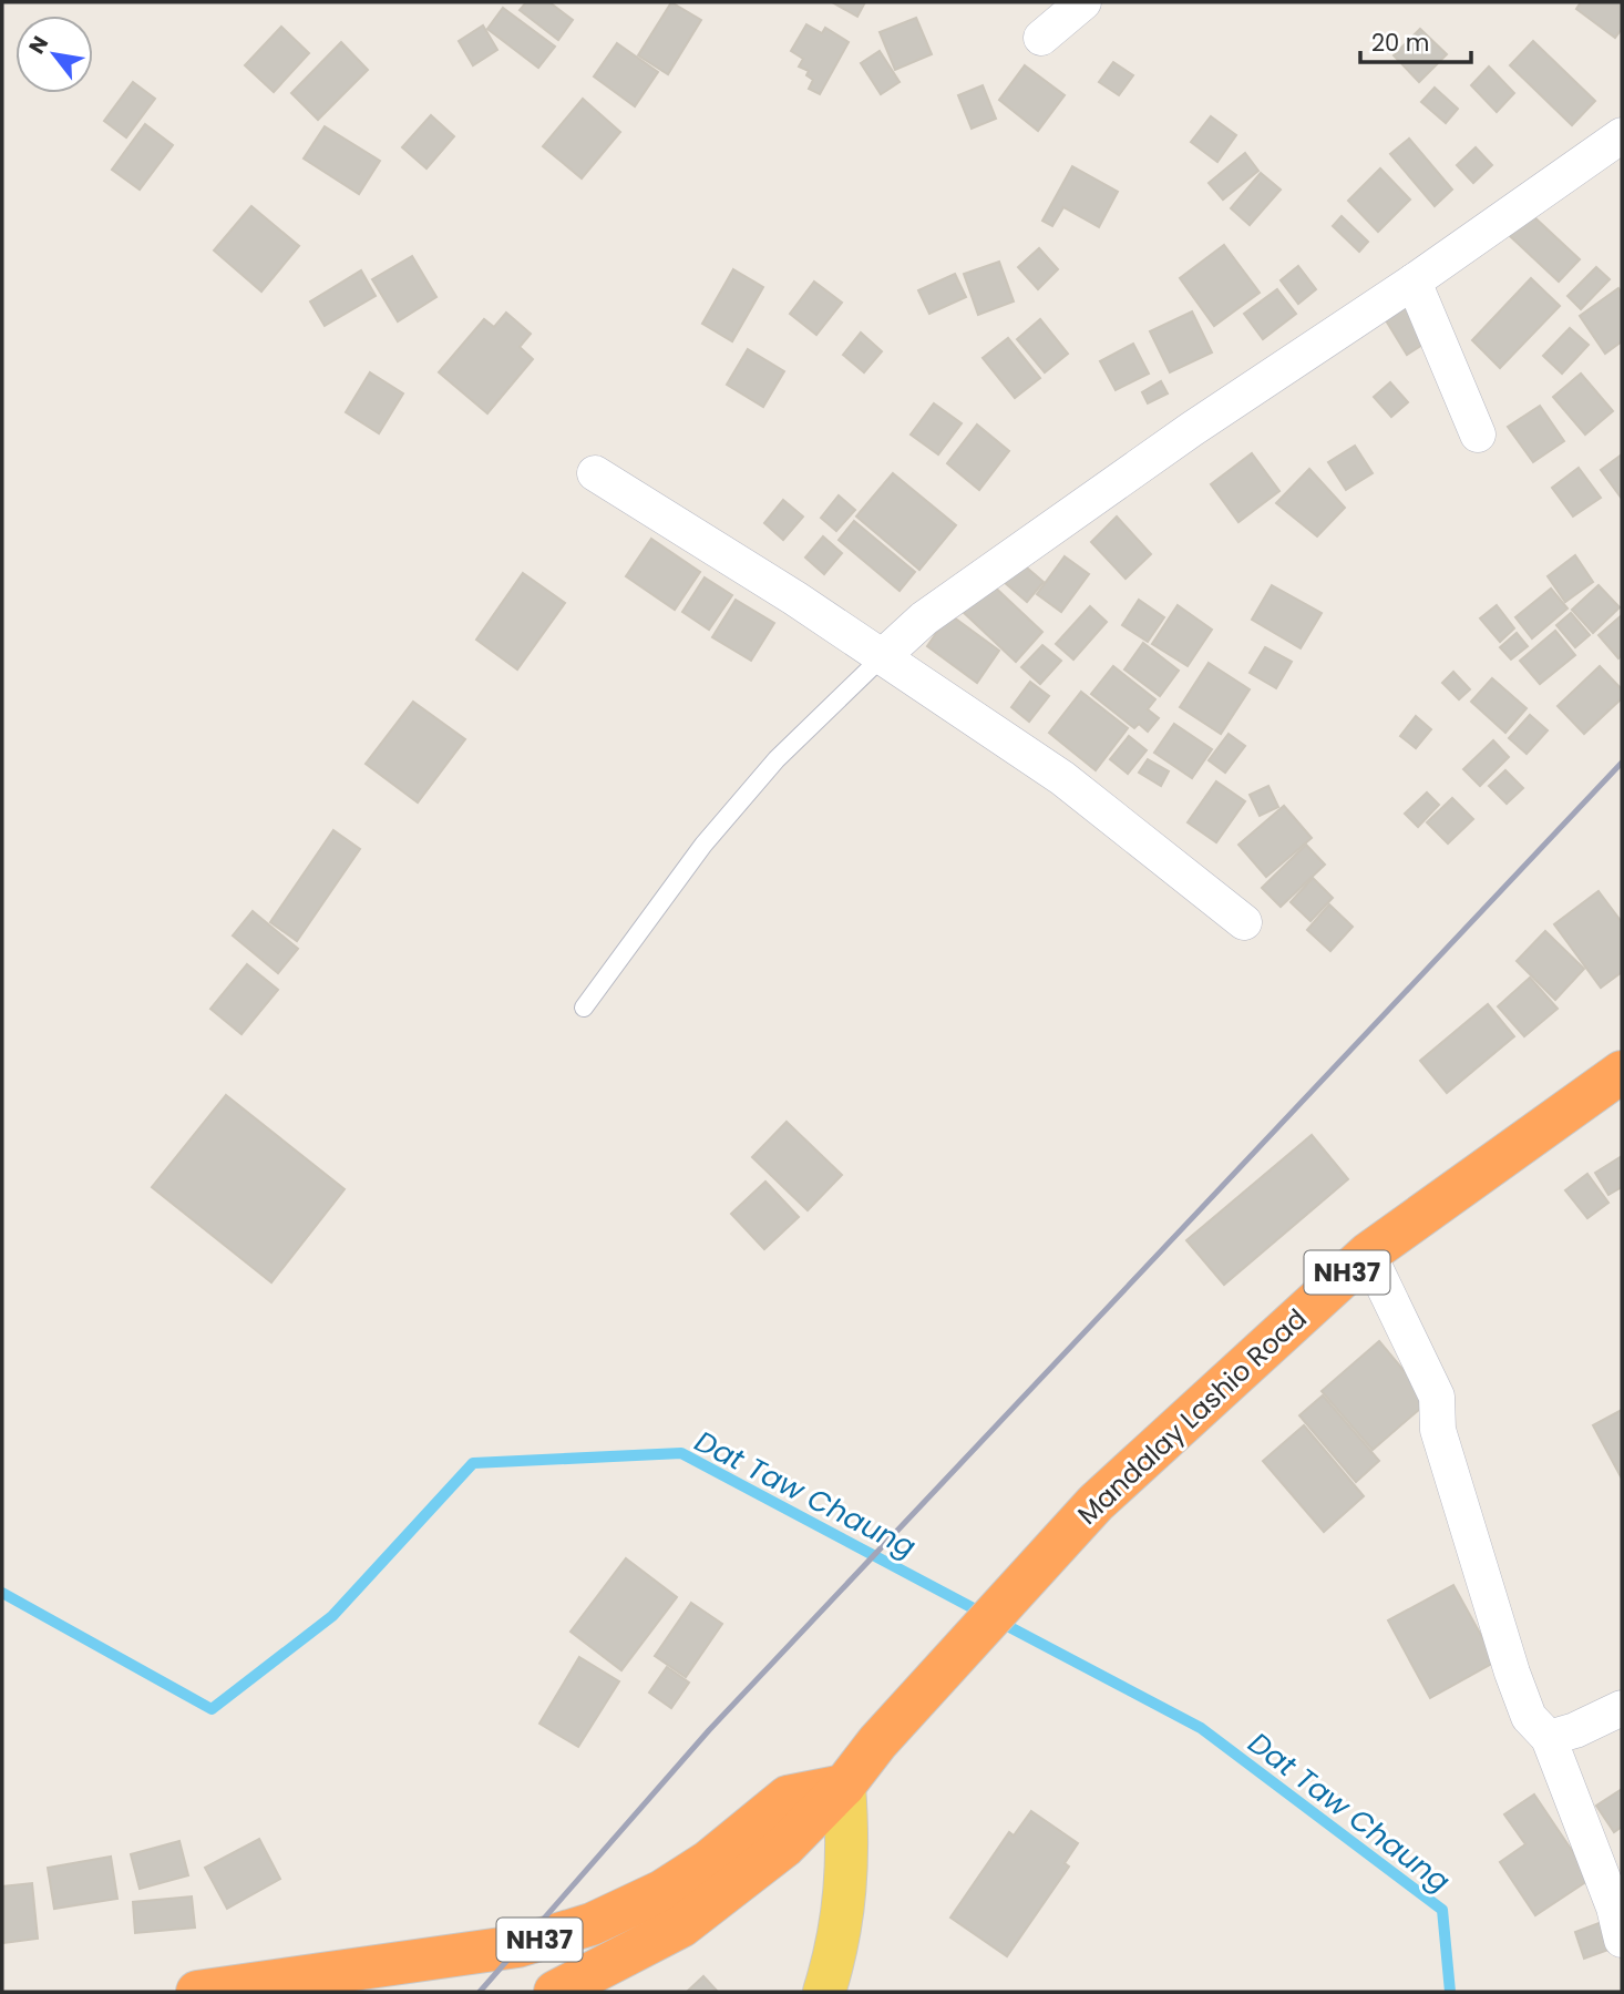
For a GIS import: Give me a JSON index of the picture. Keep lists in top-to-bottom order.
{
  "streets": {
    "highway": ["NH37", "Mandalay Lashio Road"]
  },
  "crossings": [
    ["NH37", "Mandalay Lashio Road"]
  ],
  "water": ["Dat Taw Chaung"],
  "scale_bar": "20 m",
  "north": "top left"
}
